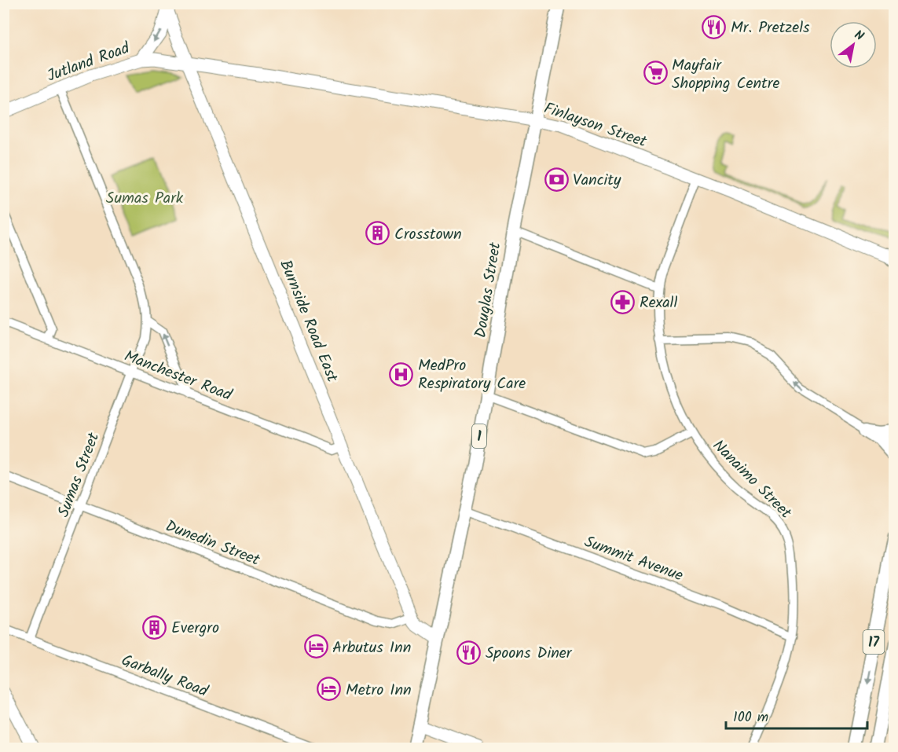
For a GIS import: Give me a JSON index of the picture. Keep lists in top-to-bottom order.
{
  "streets": {
    "main road": [
      "Jutland Road",
      "Finlayson Street",
      "Douglas Street",
      "Burnside Road East",
      "1",
      "17"
    ],
    "street": [
      "Manchester Road",
      "Sumas Street",
      "Nanaimo Street",
      "Dunedin Street",
      "Summit Avenue",
      "Garbally Road"
    ]
  },
  "crossings": [
    ["Jutland Road", "Finlayson Street"],
    ["Jutland Road", "Burnside Road East"],
    ["Jutland Road", "Sumas Street"],
    ["Finlayson Street", "Douglas Street"],
    ["Finlayson Street", "Burnside Road East"],
    ["Finlayson Street", "Nanaimo Street"],
    ["Douglas Street", "Burnside Road East"],
    ["Douglas Street", "Summit Avenue"],
    ["Burnside Road East", "Manchester Road"],
    ["Burnside Road East", "Dunedin Street"],
    ["Manchester Road", "Sumas Street"],
    ["Sumas Street", "Dunedin Street"],
    ["Sumas Street", "Garbally Road"],
    ["Nanaimo Street", "Summit Avenue"]
  ],
  "parks": ["Sumas Park"],
  "places": {
    "restaurant": ["Mr. Pretzels", "Spoons Diner"],
    "supermarket": ["Mayfair Shopping Centre"],
    "bank": ["Vancity"],
    "building": ["Crosstown", "Evergro"],
    "pharmacy": ["Rexall"],
    "hospital": ["MedPro Respiratory Care"],
    "hotel": ["Arbutus Inn", "Metro Inn"]
  },
  "scale_bar": "100 m",
  "north": "top right"
}
